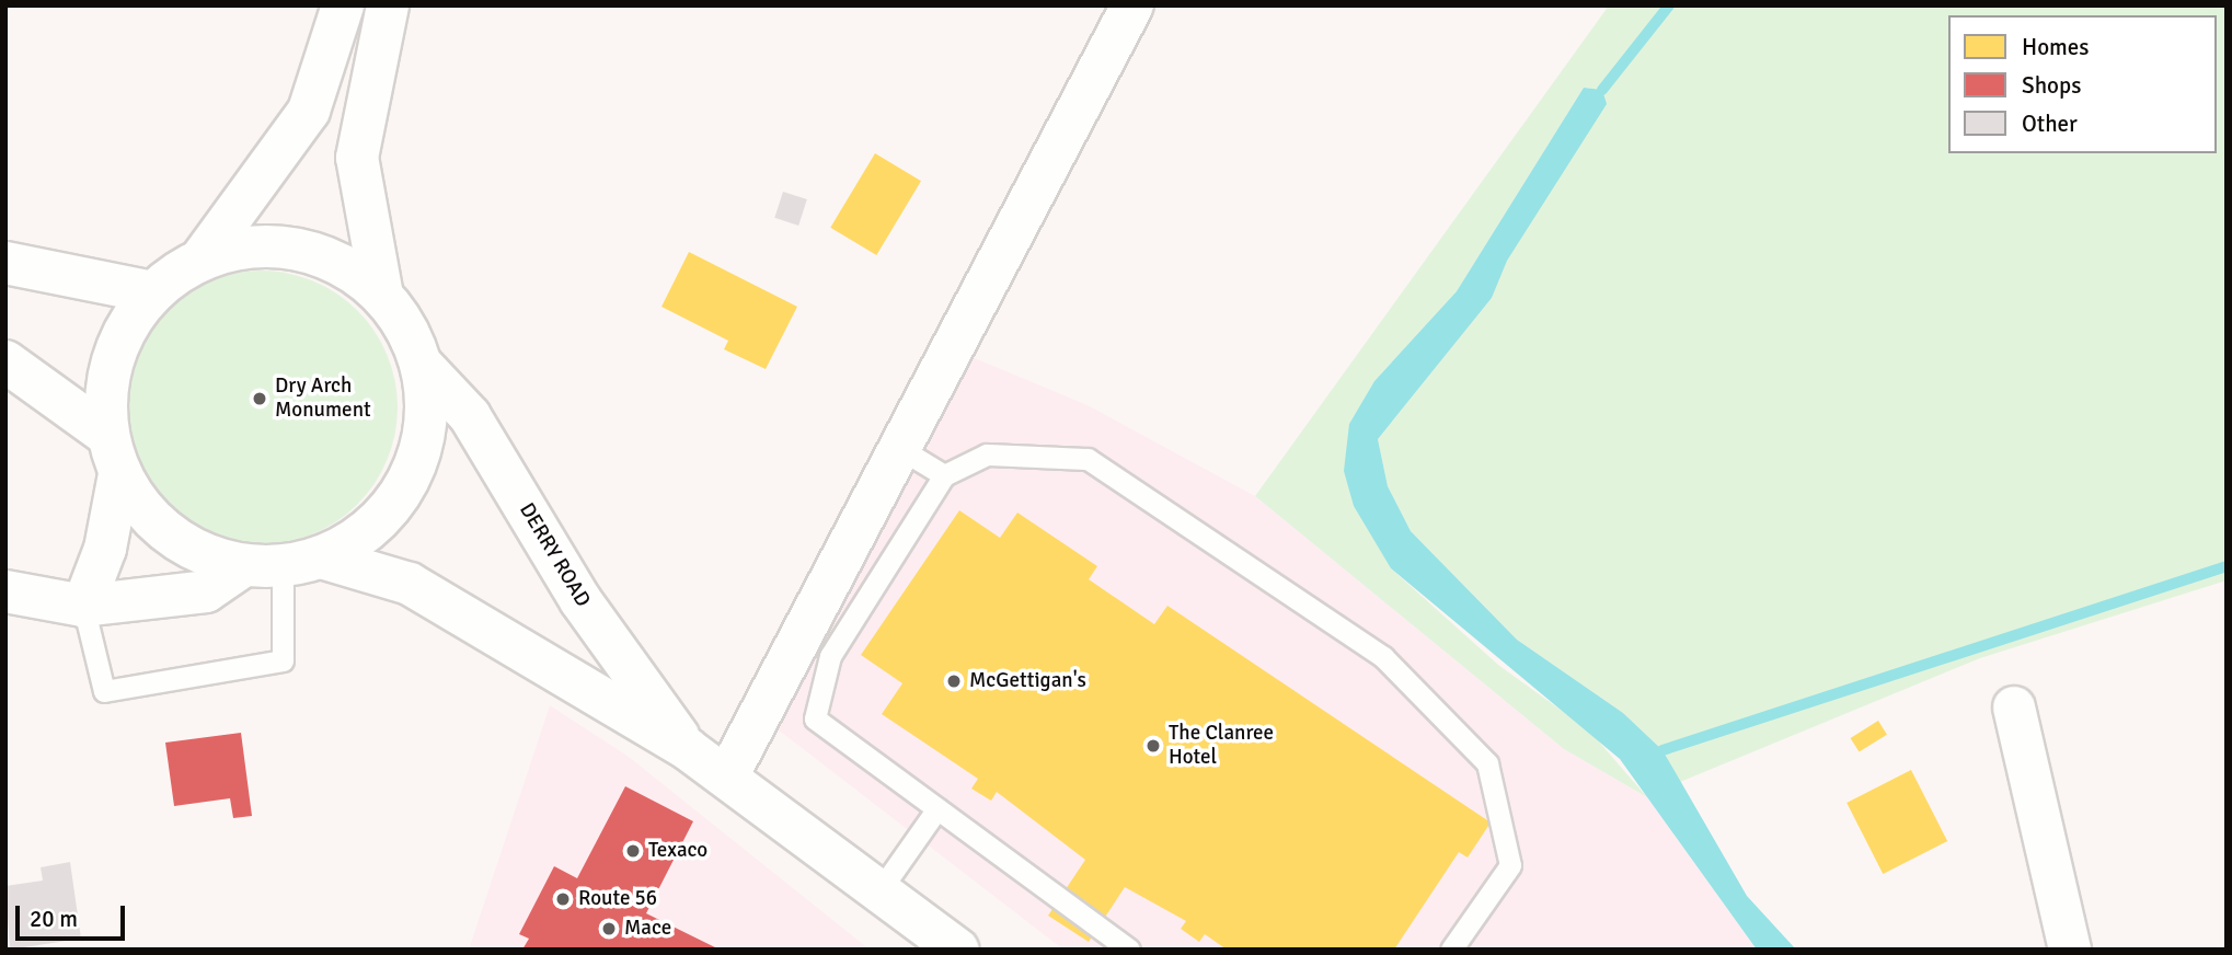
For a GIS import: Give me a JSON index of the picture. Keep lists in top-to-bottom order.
{
  "streets": {
    "main road": ["DERRY ROAD"]
  },
  "places": [
    "Dry Arch Monument",
    "McGettigan's",
    "The Clanree Hotel",
    "Texaco",
    "Route 56",
    "Mace"
  ],
  "legend": ["Homes", "Shops", "Other"],
  "scale_bar": "20 m"
}
